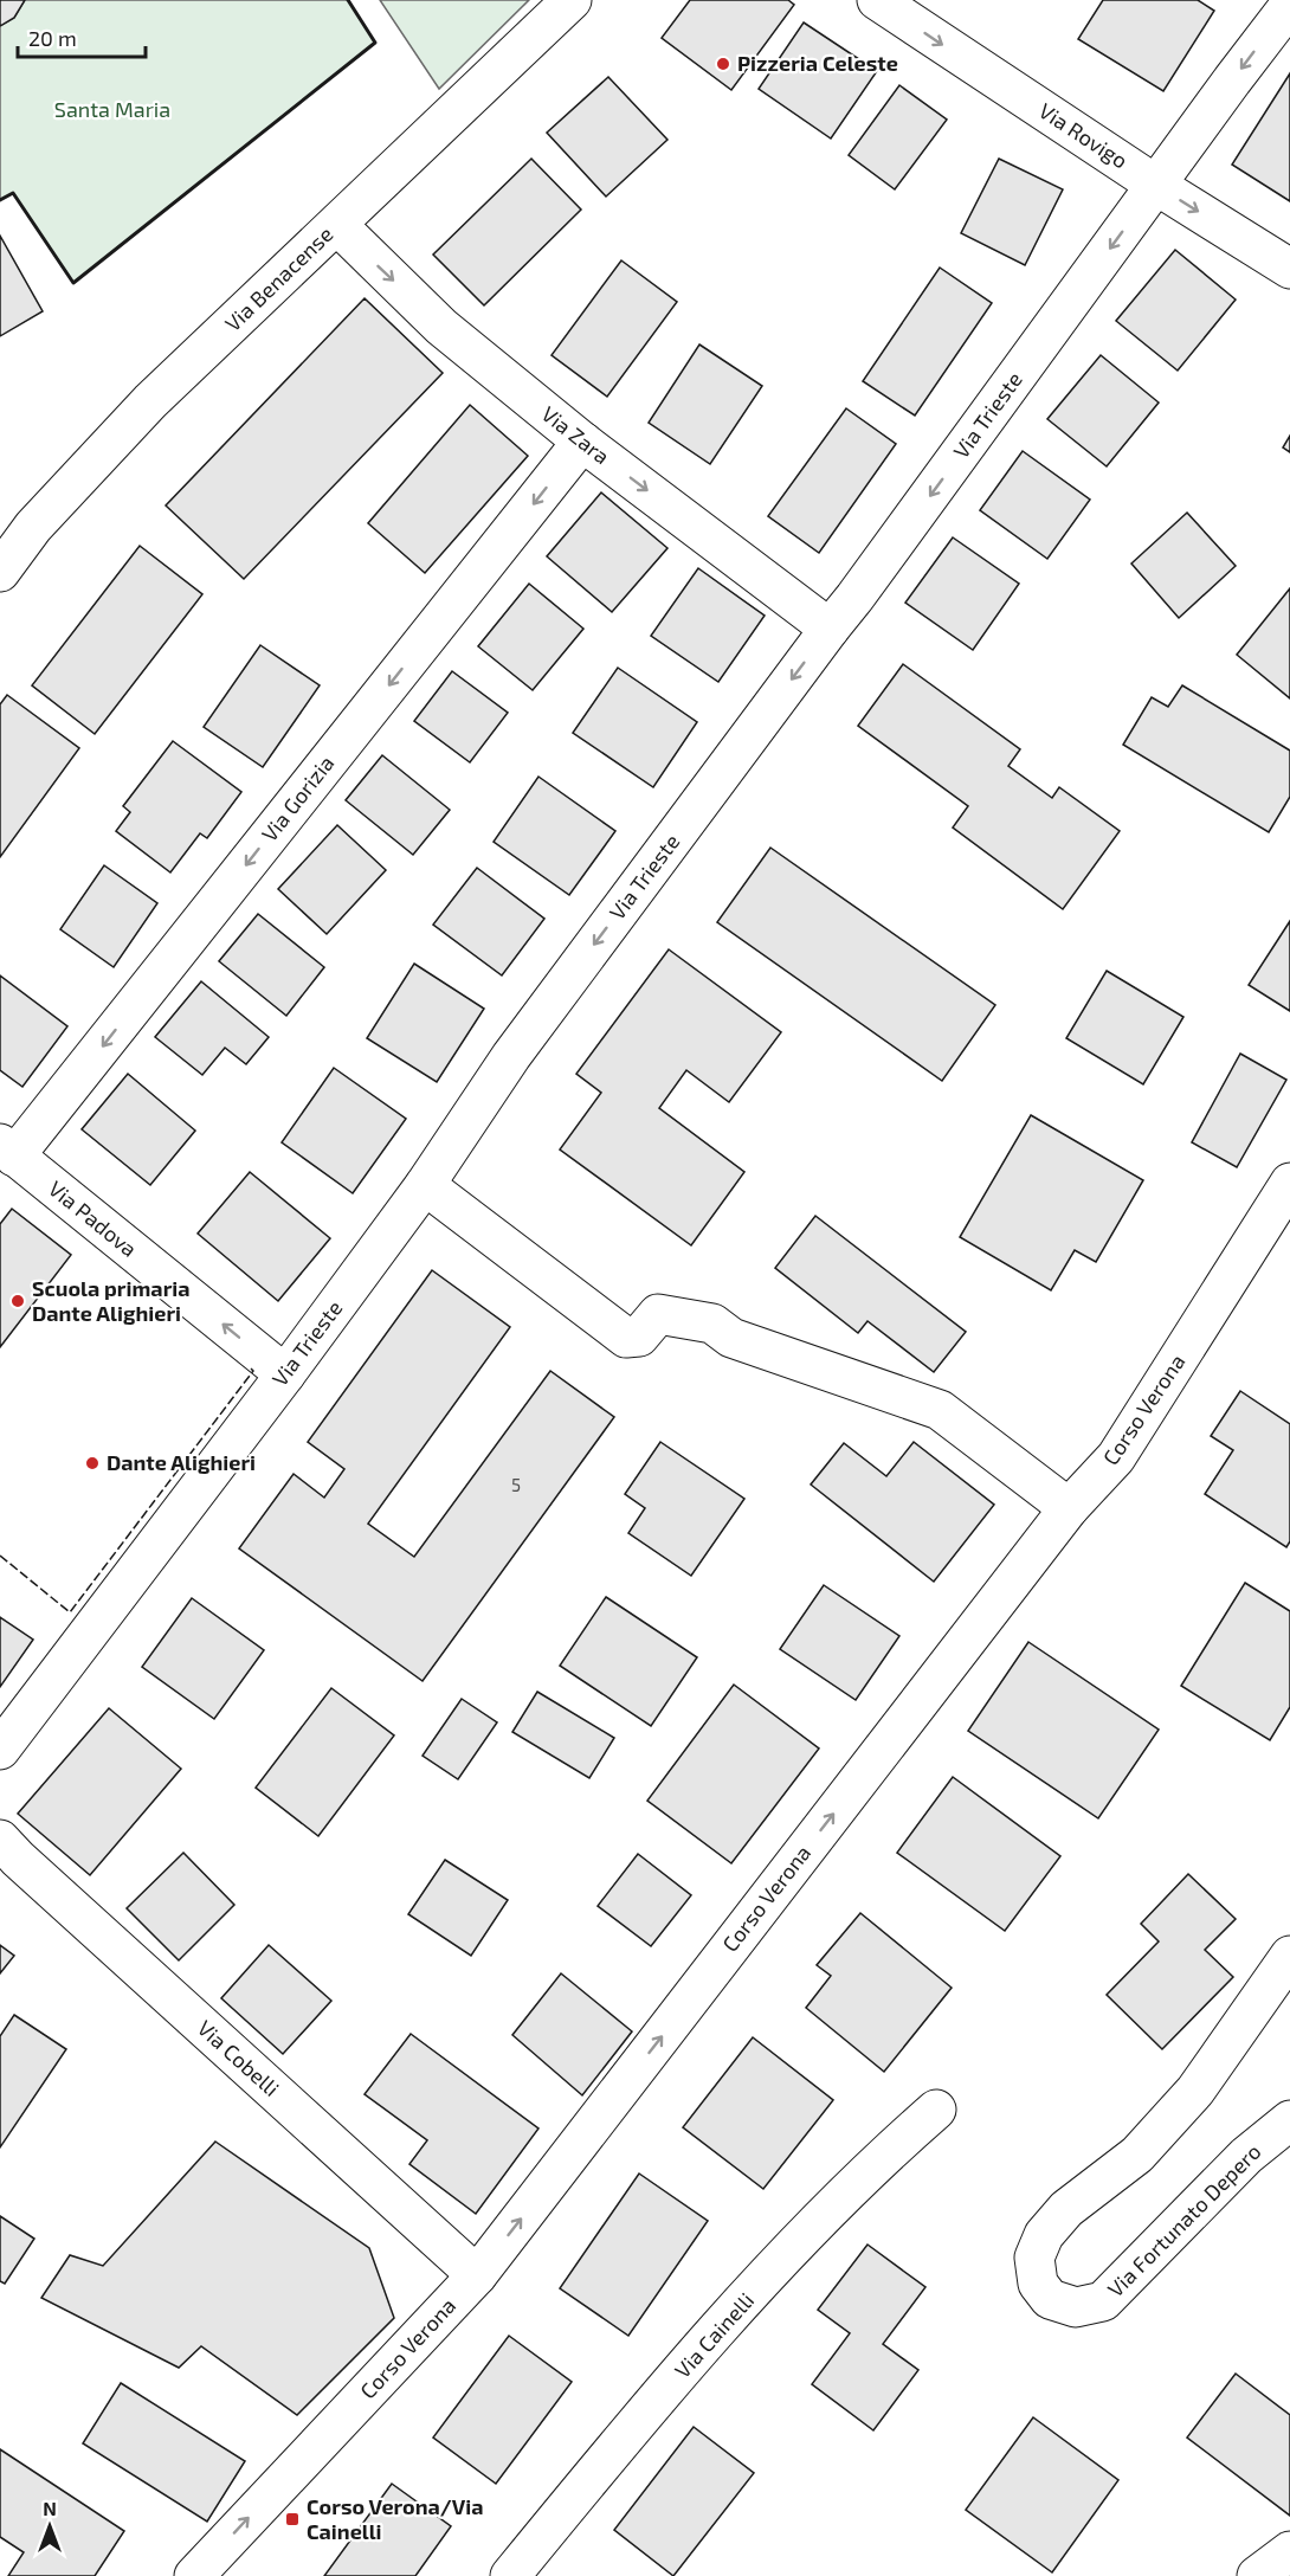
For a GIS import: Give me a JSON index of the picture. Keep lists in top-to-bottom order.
{
  "streets": {
    "street": [
      "Via Rovigo",
      "Via Benacense",
      "Via Trieste",
      "Via Zara",
      "Via Gorizia",
      "Via Padova",
      "Corso Verona",
      "Via Cobelli",
      "Via Fortunato Depero",
      "Via Cainelli"
    ]
  },
  "crossings": [
    ["Via Rovigo", "Via Trieste"],
    ["Via Benacense", "Via Zara"],
    ["Via Trieste", "Via Zara"],
    ["Via Trieste", "Via Padova"],
    ["Via Zara", "Via Gorizia"],
    ["Via Gorizia", "Via Padova"],
    ["Corso Verona", "Via Cobelli"]
  ],
  "one_way": [
    "Via Rovigo",
    "Via Trieste",
    "Via Zara",
    "Via Gorizia",
    "Via Padova",
    "Corso Verona"
  ],
  "parks": ["Santa Maria"],
  "places": {
    "other": ["Pizzeria Celeste", "Scuola primaria Dante Alighieri", "Dante Alighieri"],
    "transit": ["Corso Verona/Via Cainelli"]
  },
  "house_numbers": ["5"],
  "scale_bar": "20 m",
  "north": "top"
}
